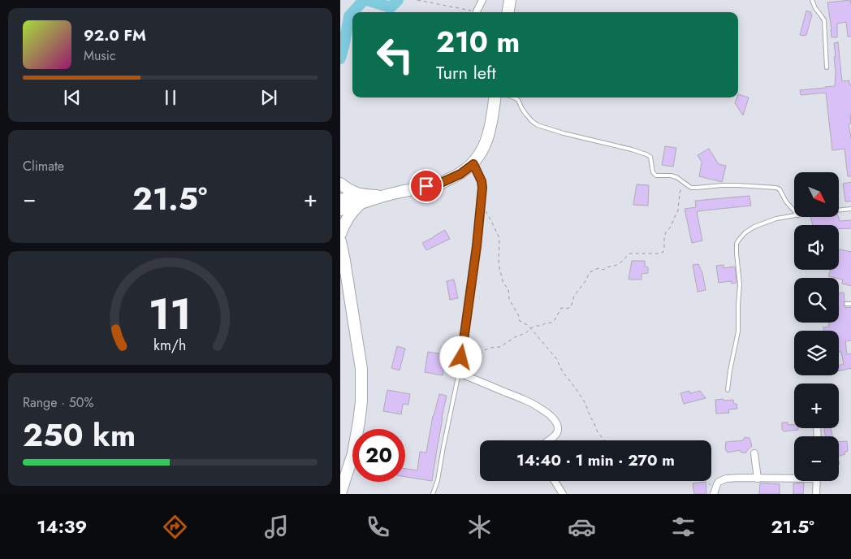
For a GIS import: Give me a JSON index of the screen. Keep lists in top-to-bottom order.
{
  "north": "bottom right",
  "page": {
    "turn": ["210 m", "Turn left"],
    "song": ["92.0 FM", "Music"],
    "tile": [
      "Climate",
      ["Range · 50%", "250 km"]
    ],
    "map_buttons": ["+", "−"],
    "heat": ["−", "21.5°", "+"],
    "limit": "20",
    "trip": "14:40 · 1 min · 270 m",
    "tabs": ["14:39", "21.5°"],
    "gauge": ["11", "km/h"]
  }
}
